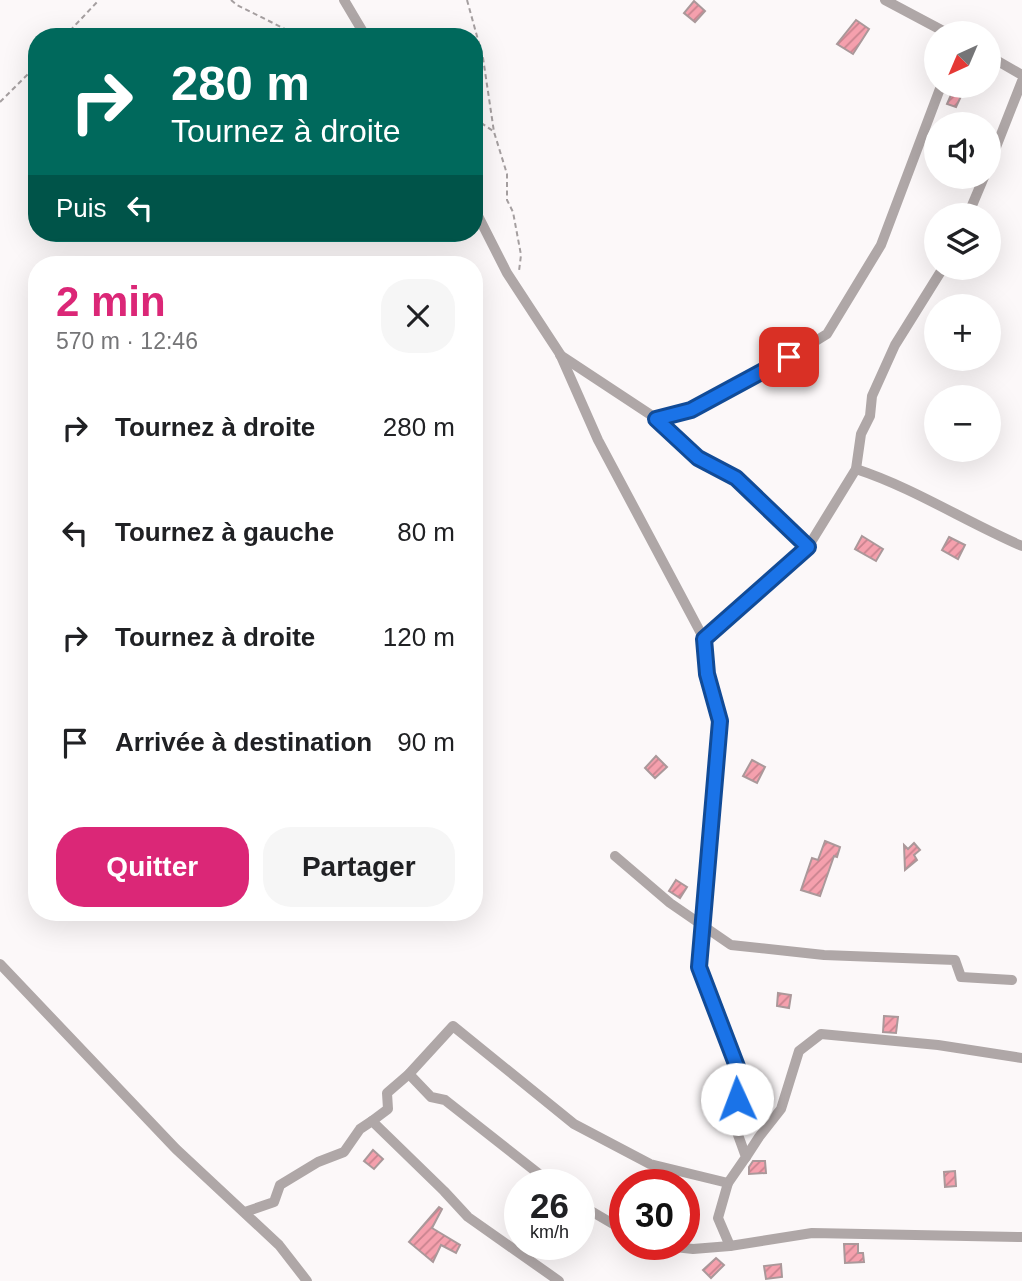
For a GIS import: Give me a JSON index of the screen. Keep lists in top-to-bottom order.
{
  "north": "bottom left",
  "page": {
    "map_buttons": ["+", "−"],
    "turn": ["280 m", "Tournez à droite"],
    "then": "Puis",
    "heading": ["2 min", "570 m · 12:46"],
    "list": [
      {
        "name": "Tournez à droite",
        "value": "280 m"
      },
      {
        "name": "Tournez à gauche",
        "value": "80 m"
      },
      {
        "name": "Tournez à droite",
        "value": "120 m"
      },
      {
        "name": "Arrivée à destination",
        "value": "90 m"
      }
    ],
    "buttons": ["Quitter", "Partager"],
    "speed": "26 km/h",
    "limit": "30"
  }
}
